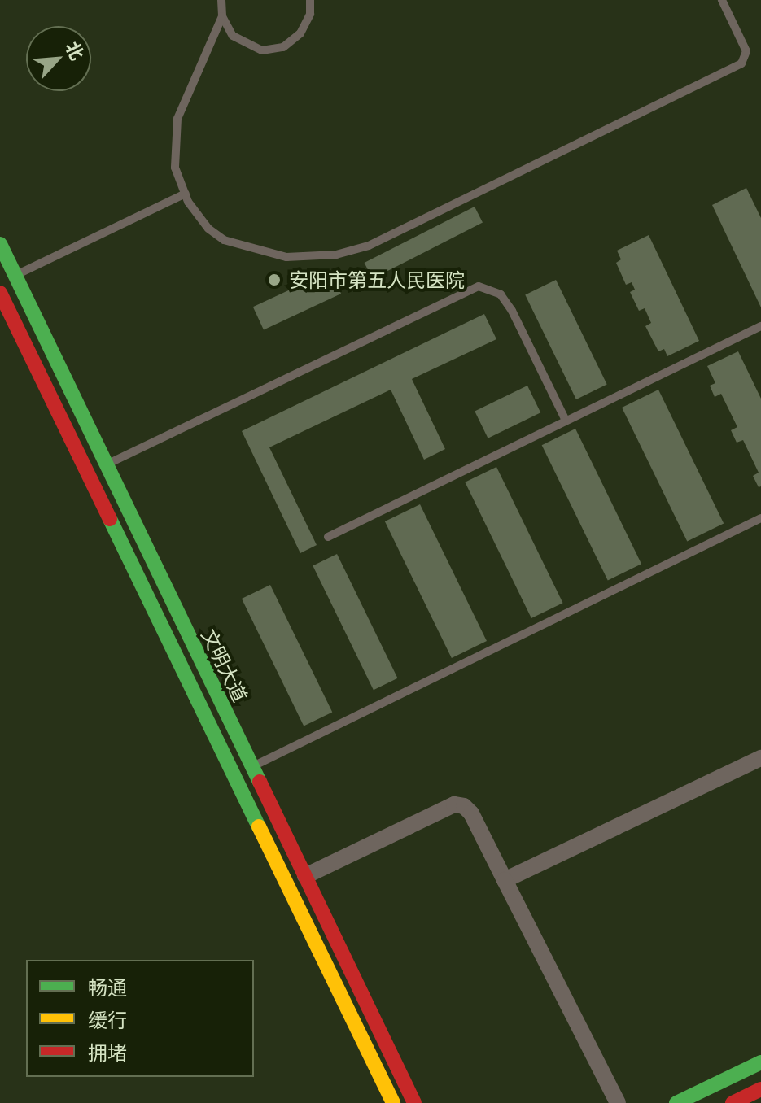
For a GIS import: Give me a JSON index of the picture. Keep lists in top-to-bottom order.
{
  "streets": {
    "main road": ["文明大道"]
  },
  "places": ["安阳市第五人民医院"],
  "legend": ["畅通", "缓行", "拥堵"],
  "north": "top right"
}
